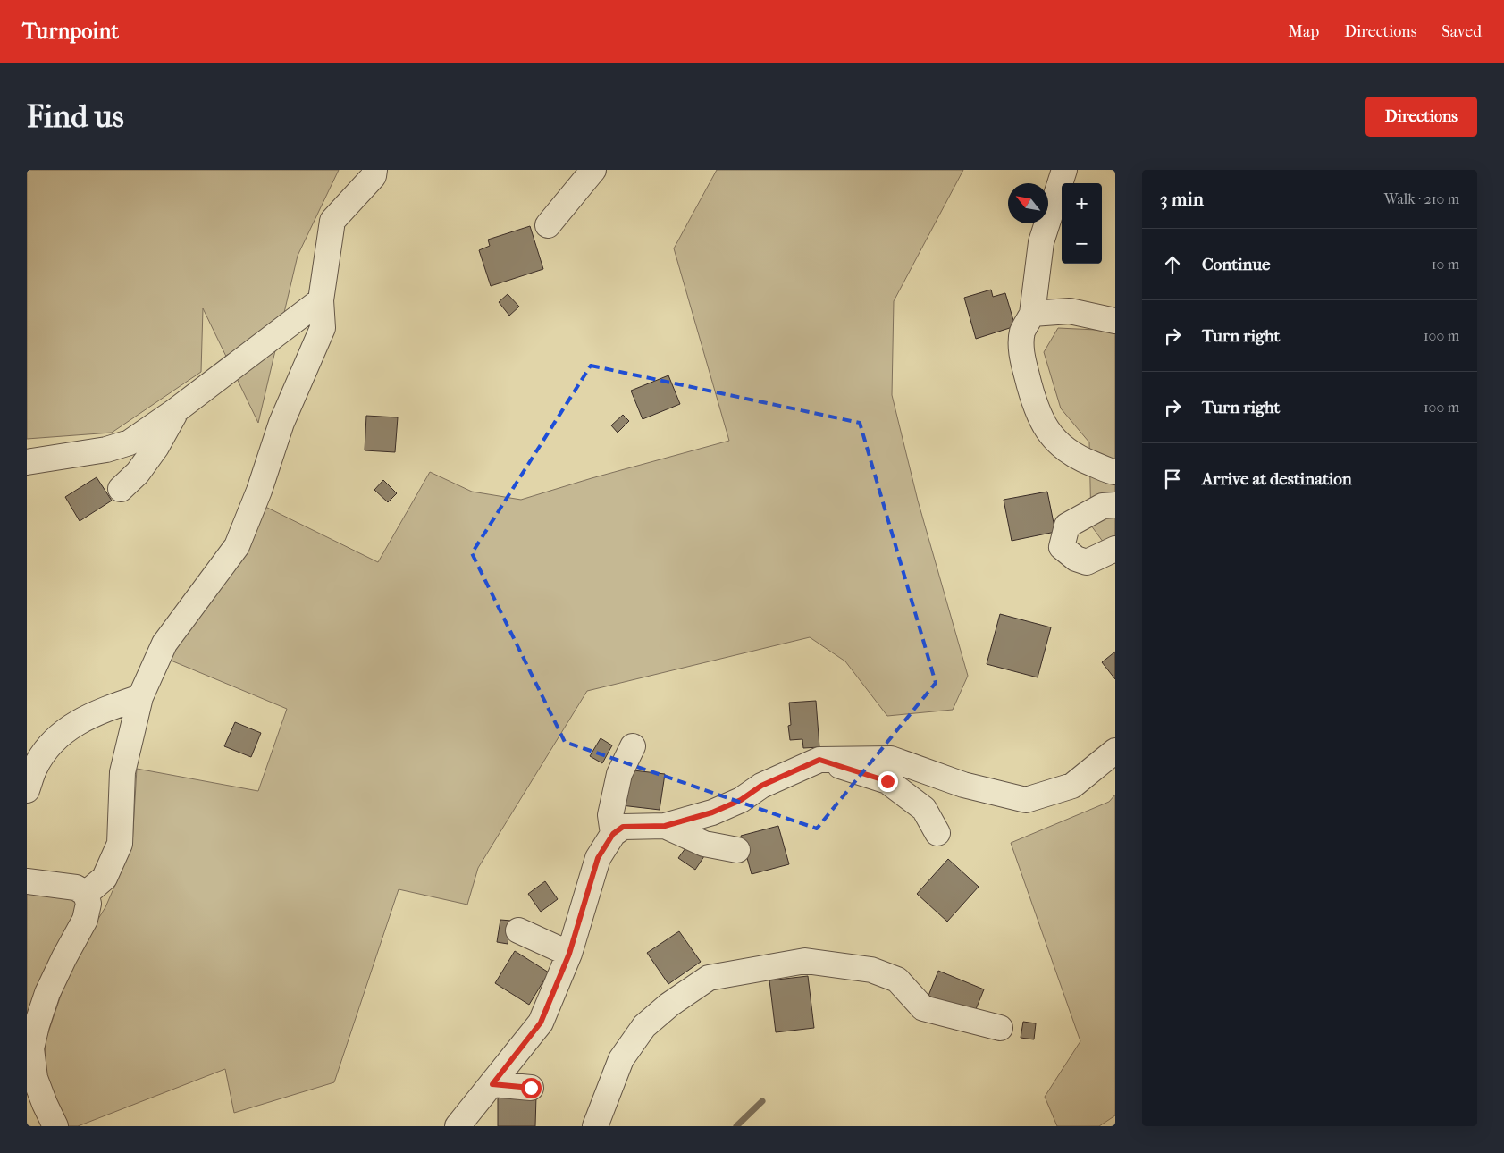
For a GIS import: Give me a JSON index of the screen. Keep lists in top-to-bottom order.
{
  "north": "top left",
  "page": {
    "header": "Turnpoint",
    "nav": ["Map", "Directions", "Saved"],
    "buttons": "Directions",
    "title": "Find us",
    "heading": ["3 min", "Walk · 210 m"],
    "map_buttons": ["+", "−"],
    "list": [
      ["Continue", "10 m"],
      ["Turn right", "100 m"],
      ["Turn right", "100 m"],
      "Arrive at destination"
    ]
  }
}
